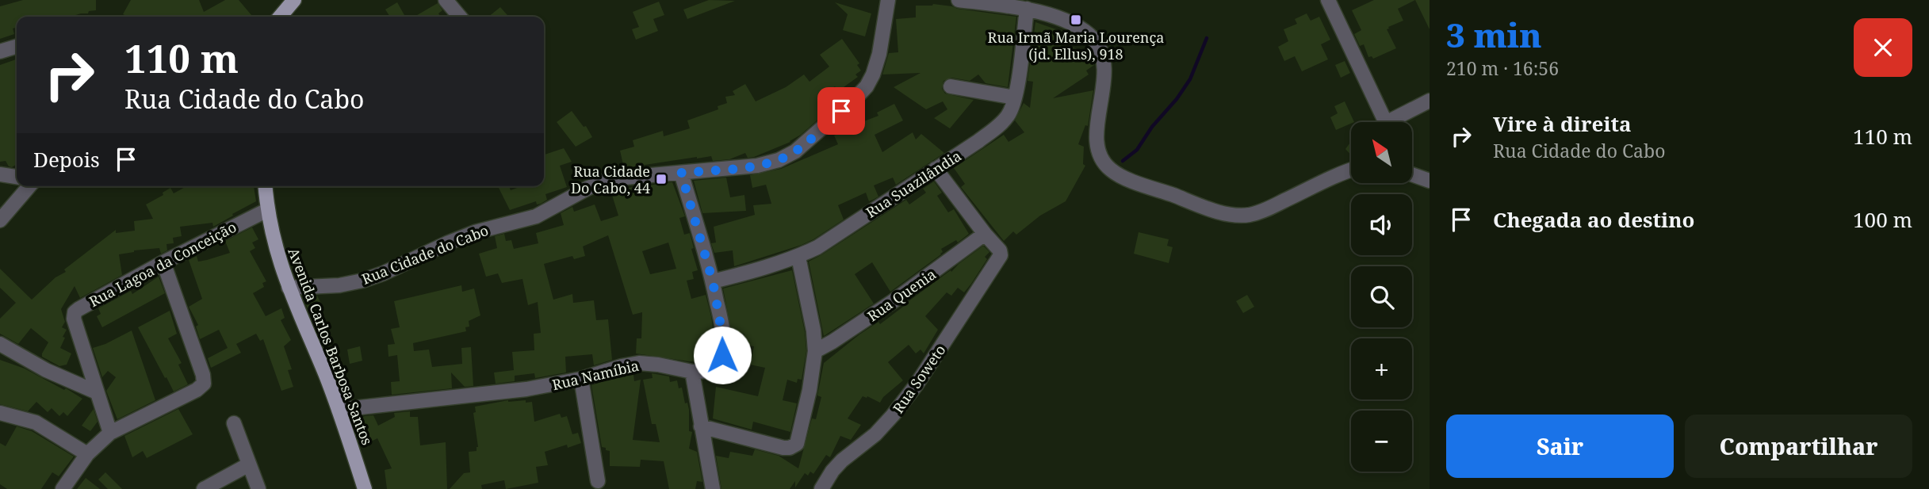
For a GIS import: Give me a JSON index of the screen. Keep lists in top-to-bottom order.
{
  "streets": {
    "main road": ["Avenida Carlos Barbosa Santos"],
    "street": [
      "Rua Suazilândia",
      "Rua Cidade do Cabo",
      "Rua Lagoa da Conceição",
      "Rua Quenia",
      "Rua Namíbia",
      "Rua Soweto"
    ]
  },
  "crossings": [
    ["Rua Suazilândia", "Rua Namíbia"],
    ["Rua Cidade do Cabo", "Avenida Carlos Barbosa Santos"],
    ["Rua Cidade do Cabo", "Rua Namíbia"],
    ["Rua Lagoa da Conceição", "Avenida Carlos Barbosa Santos"],
    ["Rua Quenia", "Rua Soweto"],
    ["Avenida Carlos Barbosa Santos", "Rua Namíbia"]
  ],
  "places": {
    "transit": ["Rua Irmã Maria Lourença (jd. Ellus), 918", "Rua Cidade Do Cabo, 44"]
  },
  "north": "top left",
  "page": {
    "heading": ["3 min", "210 m · 16:56"],
    "turn": ["110 m", "Rua Cidade do Cabo"],
    "list": [
      {
        "name": "Vire à direita",
        "note": "Rua Cidade do Cabo",
        "value": "110 m"
      },
      {
        "name": "Chegada ao destino",
        "value": "100 m"
      }
    ],
    "map_buttons": ["+", "−"],
    "then": "Depois",
    "buttons": ["Sair", "Compartilhar"]
  }
}
